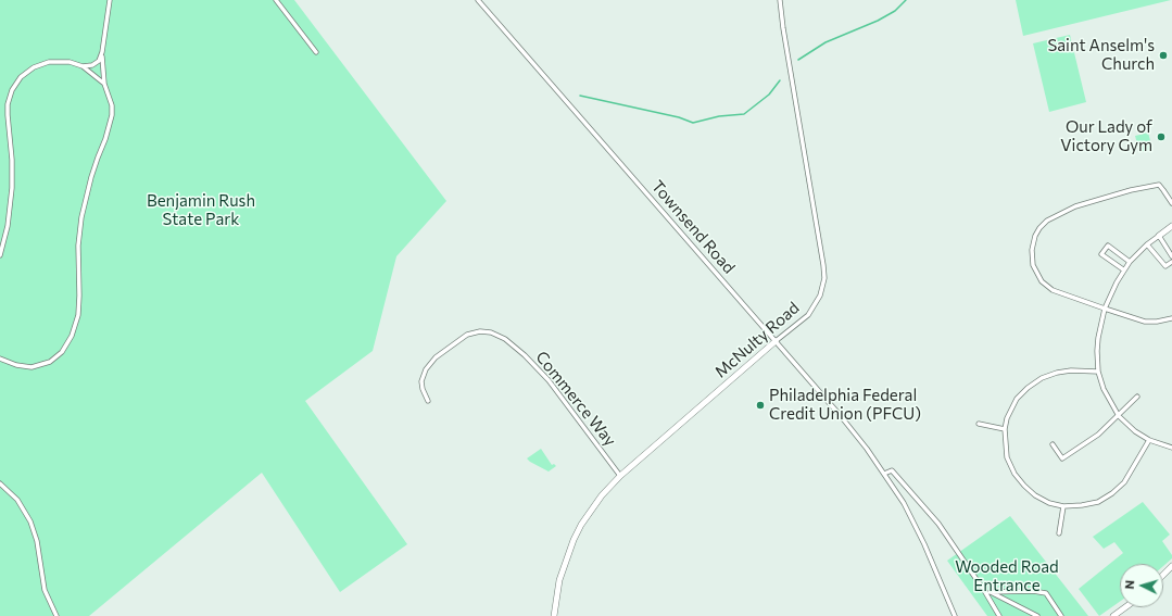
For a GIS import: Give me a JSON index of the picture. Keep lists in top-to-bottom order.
{
  "streets": {
    "street": ["Townsend Road", "McNulty Road", "Commerce Way"]
  },
  "crossings": [
    ["Townsend Road", "McNulty Road"],
    ["McNulty Road", "Commerce Way"]
  ],
  "parks": ["Benjamin Rush State Park", "Wooded Road Entrance"],
  "places": ["Saint Anselm's Church", "Our Lady of Victory Gym", "Philadelphia Federal Credit Union (PFCU)"],
  "north": "left"
}
